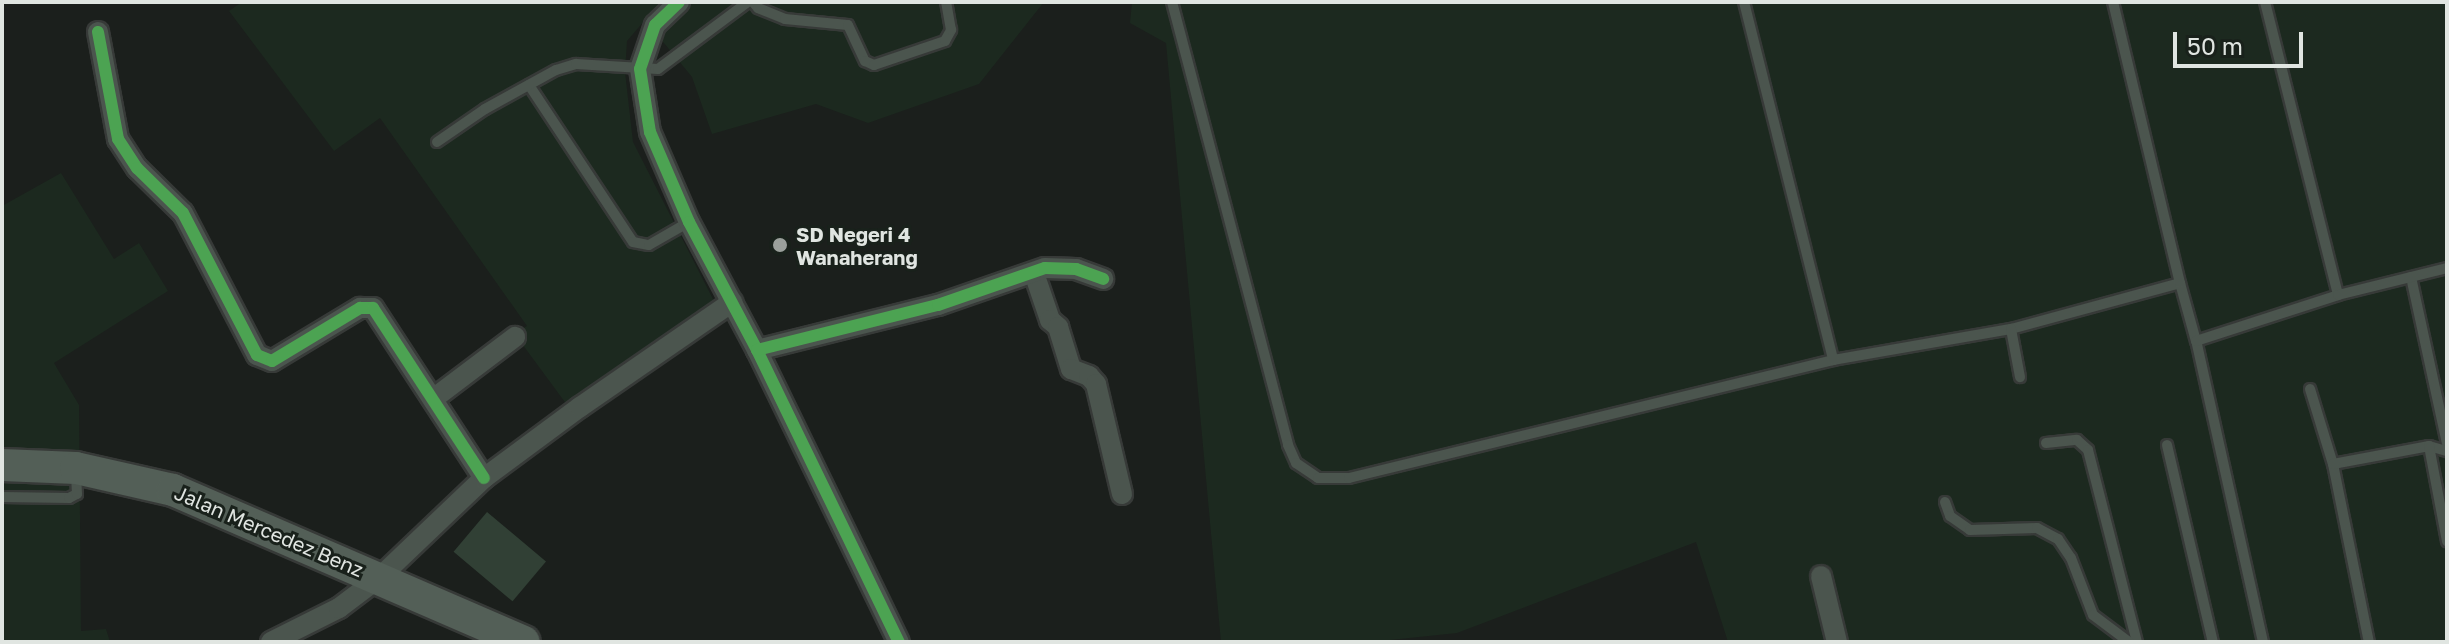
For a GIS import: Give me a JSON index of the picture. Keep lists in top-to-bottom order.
{
  "streets": {
    "main road": ["Jalan Mercedez Benz"]
  },
  "places": ["SD Negeri 4 Wanaherang"],
  "scale_bar": "50 m"
}
